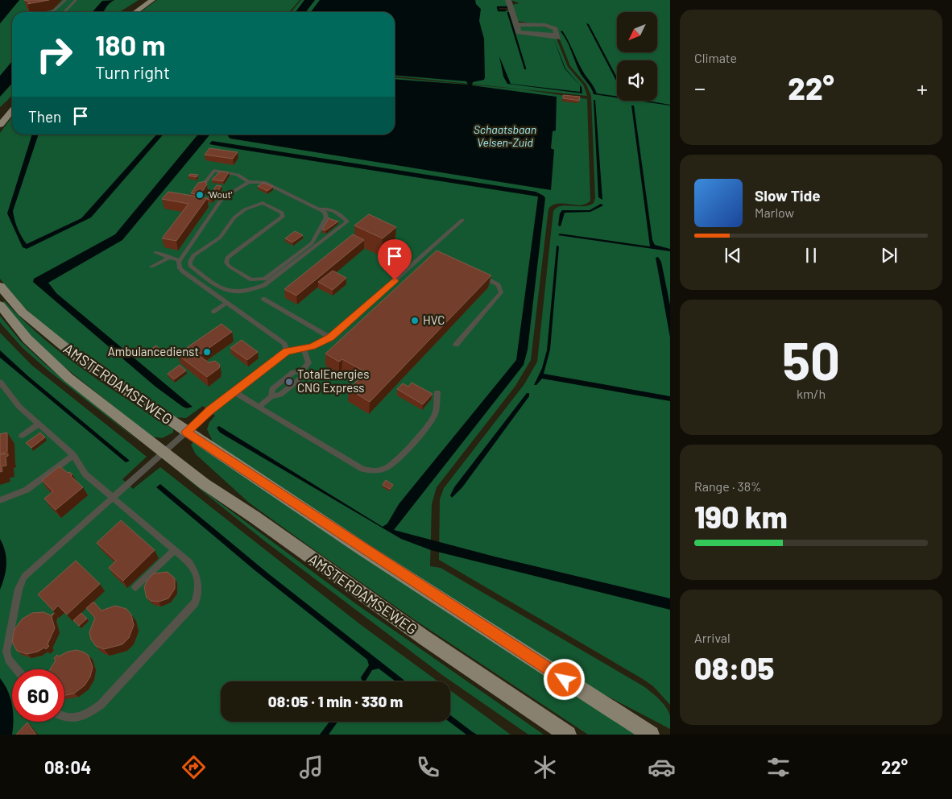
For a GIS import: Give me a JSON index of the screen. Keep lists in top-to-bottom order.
{
  "streets": {
    "main road": ["AMSTERDAMSEWEG"]
  },
  "water": ["Schaatsbaan Velsen-Zuid"],
  "places": [
    "'Wout'",
    "HVC",
    "Ambulancedienst",
    "TotalEnergies CNG Express"
  ],
  "north": "bottom left",
  "page": {
    "tile": [
      "Climate",
      ["50", "km/h"],
      ["Range · 38%", "190 km"],
      ["Arrival", "08:05"]
    ],
    "turn": ["180 m", "Turn right"],
    "heat": ["−", "22°", "+"],
    "then": "Then",
    "song": ["Slow Tide", "Marlow"],
    "limit": "60",
    "trip": "08:05 · 1 min · 330 m",
    "tabs": ["08:04", "22°"]
  }
}
